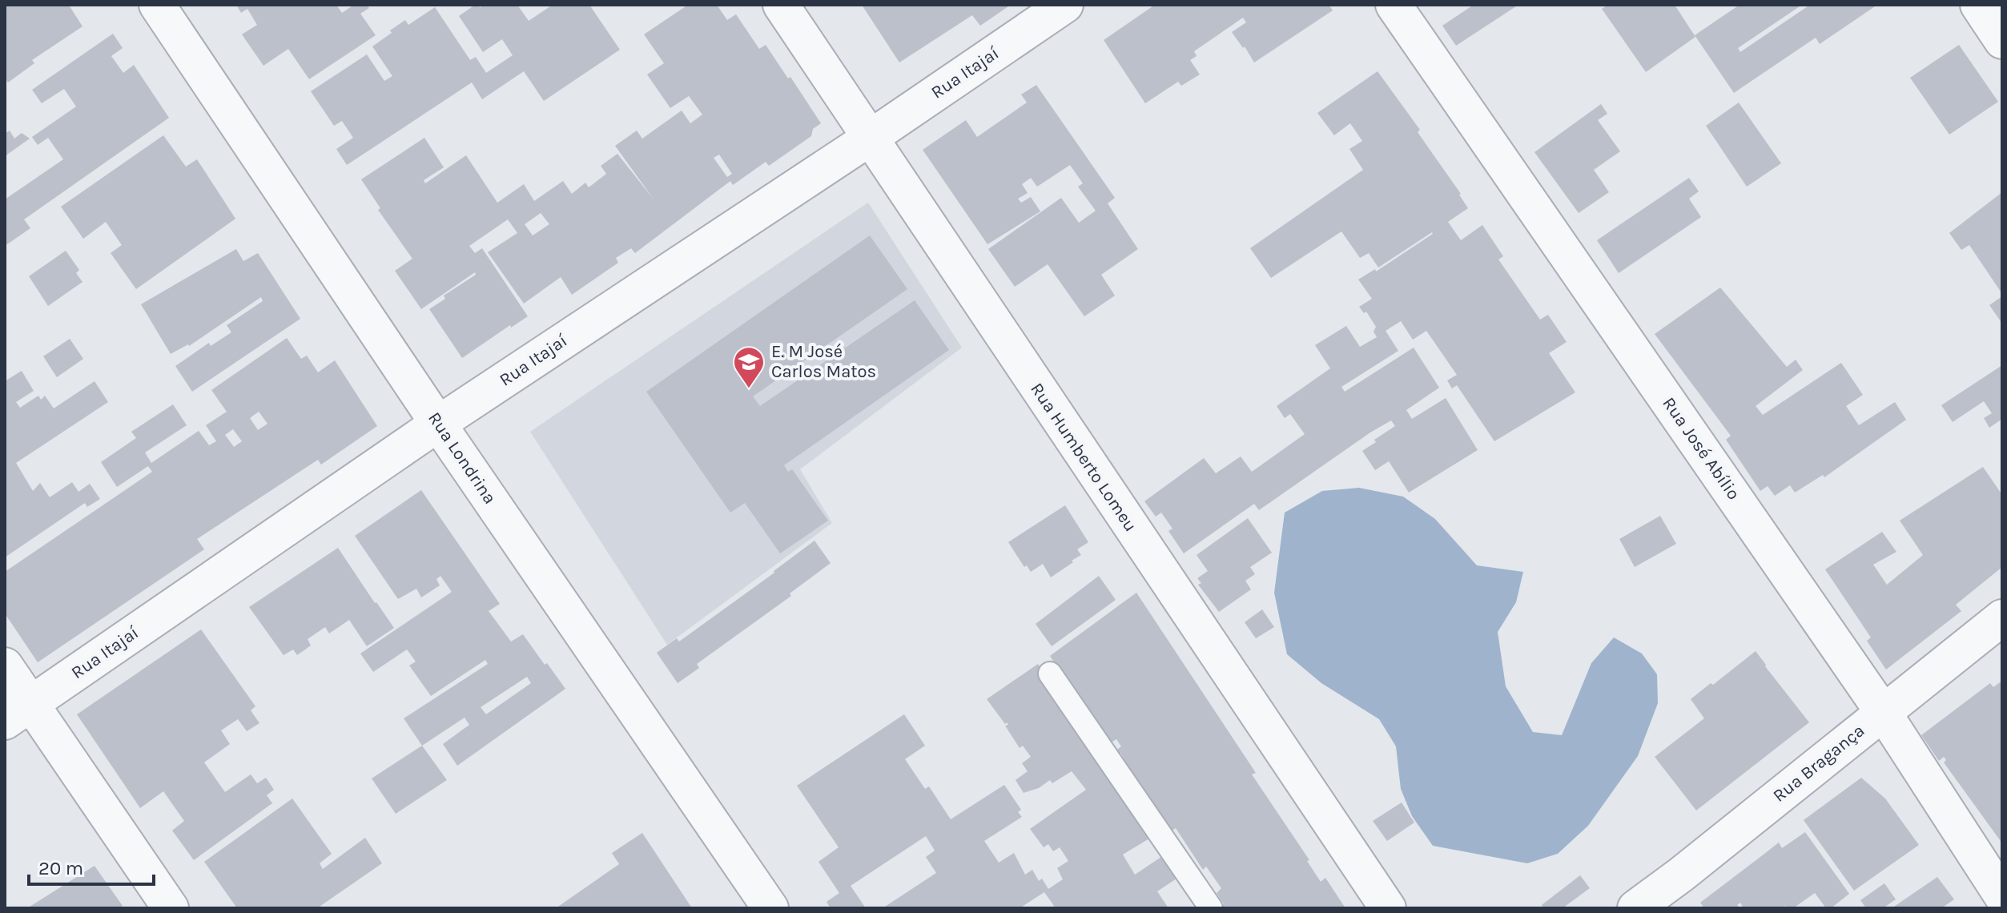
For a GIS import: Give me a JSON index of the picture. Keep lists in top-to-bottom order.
{
  "streets": {
    "street": [
      "Rua Itajaí",
      "Rua José Abílio",
      "Rua Humberto Lomeu",
      "Rua Londrina",
      "Rua Bragança"
    ]
  },
  "crossings": [
    ["Rua Itajaí", "Rua Humberto Lomeu"],
    ["Rua Itajaí", "Rua Londrina"],
    ["Rua José Abílio", "Rua Bragança"]
  ],
  "places": {
    "school or university": ["E. M José Carlos Matos"]
  },
  "scale_bar": "20 m"
}
